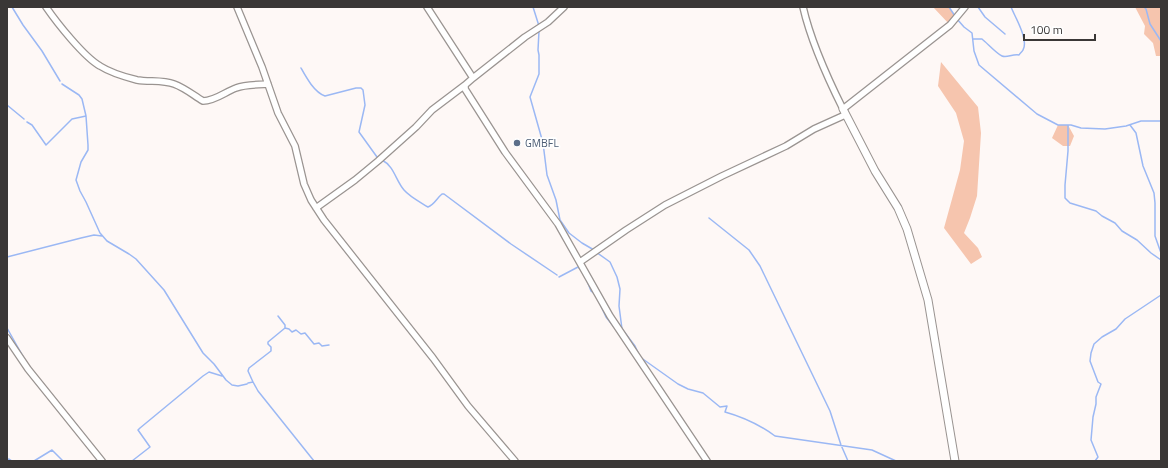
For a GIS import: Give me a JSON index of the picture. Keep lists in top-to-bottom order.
{
  "places": ["GMBFL"],
  "scale_bar": "100 m"
}
